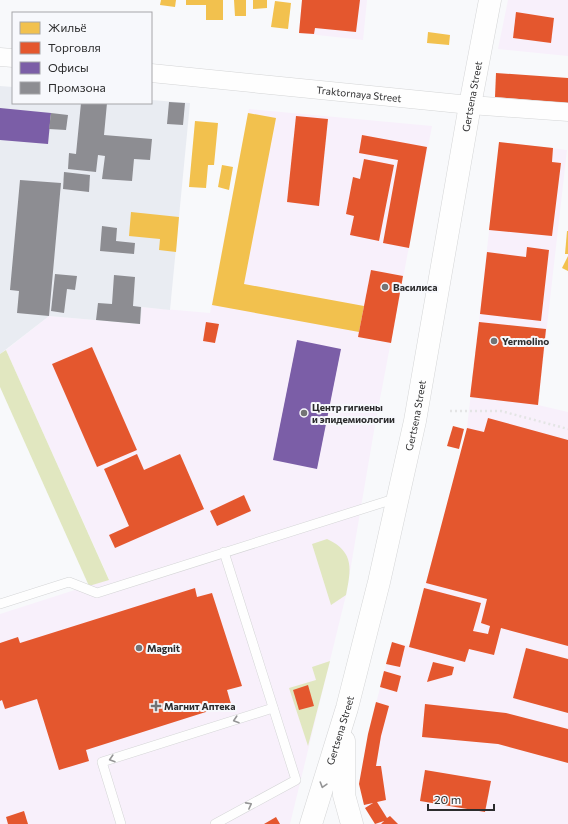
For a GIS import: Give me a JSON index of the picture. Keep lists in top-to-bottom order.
{
  "streets": {
    "street": ["Traktornaya Street", "Gertsena Street"]
  },
  "crossings": [
    ["Traktornaya Street", "Gertsena Street"]
  ],
  "places": {
    "other": [
      "Василиса",
      "Yermolino",
      "Центр гигиены и эпидемиологии",
      "Magnit"
    ],
    "health": ["Магнит Аптека"]
  },
  "legend": [
    "Жильё",
    "Торговля",
    "Офисы",
    "Промзона"
  ],
  "scale_bar": "20 m"
}
